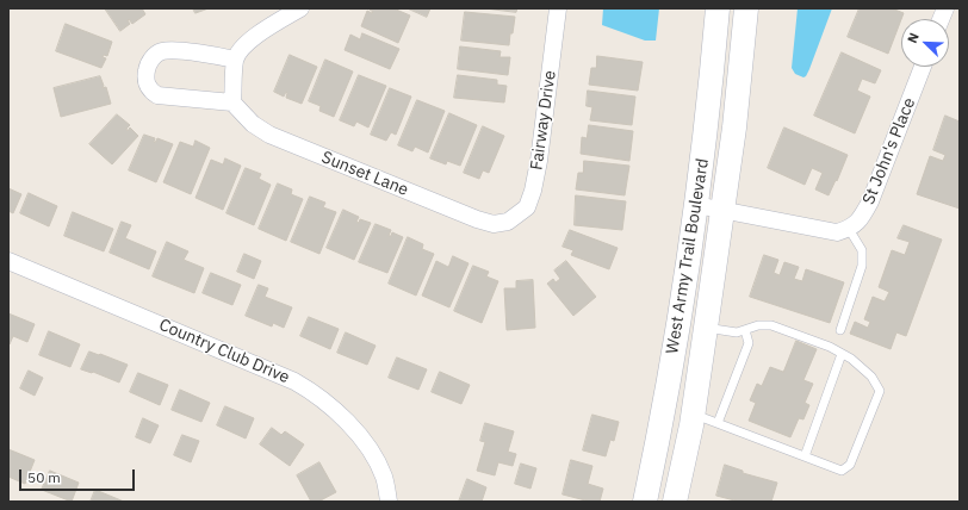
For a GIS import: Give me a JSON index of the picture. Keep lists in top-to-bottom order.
{
  "streets": {
    "main road": ["West Army Trail Boulevard"],
    "street": [
      "Fairway Drive",
      "St John's Place",
      "Sunset Lane",
      "Country Club Drive"
    ]
  },
  "crossings": [
    ["Fairway Drive", "Sunset Lane"]
  ],
  "scale_bar": "50 m",
  "north": "top left"
}
